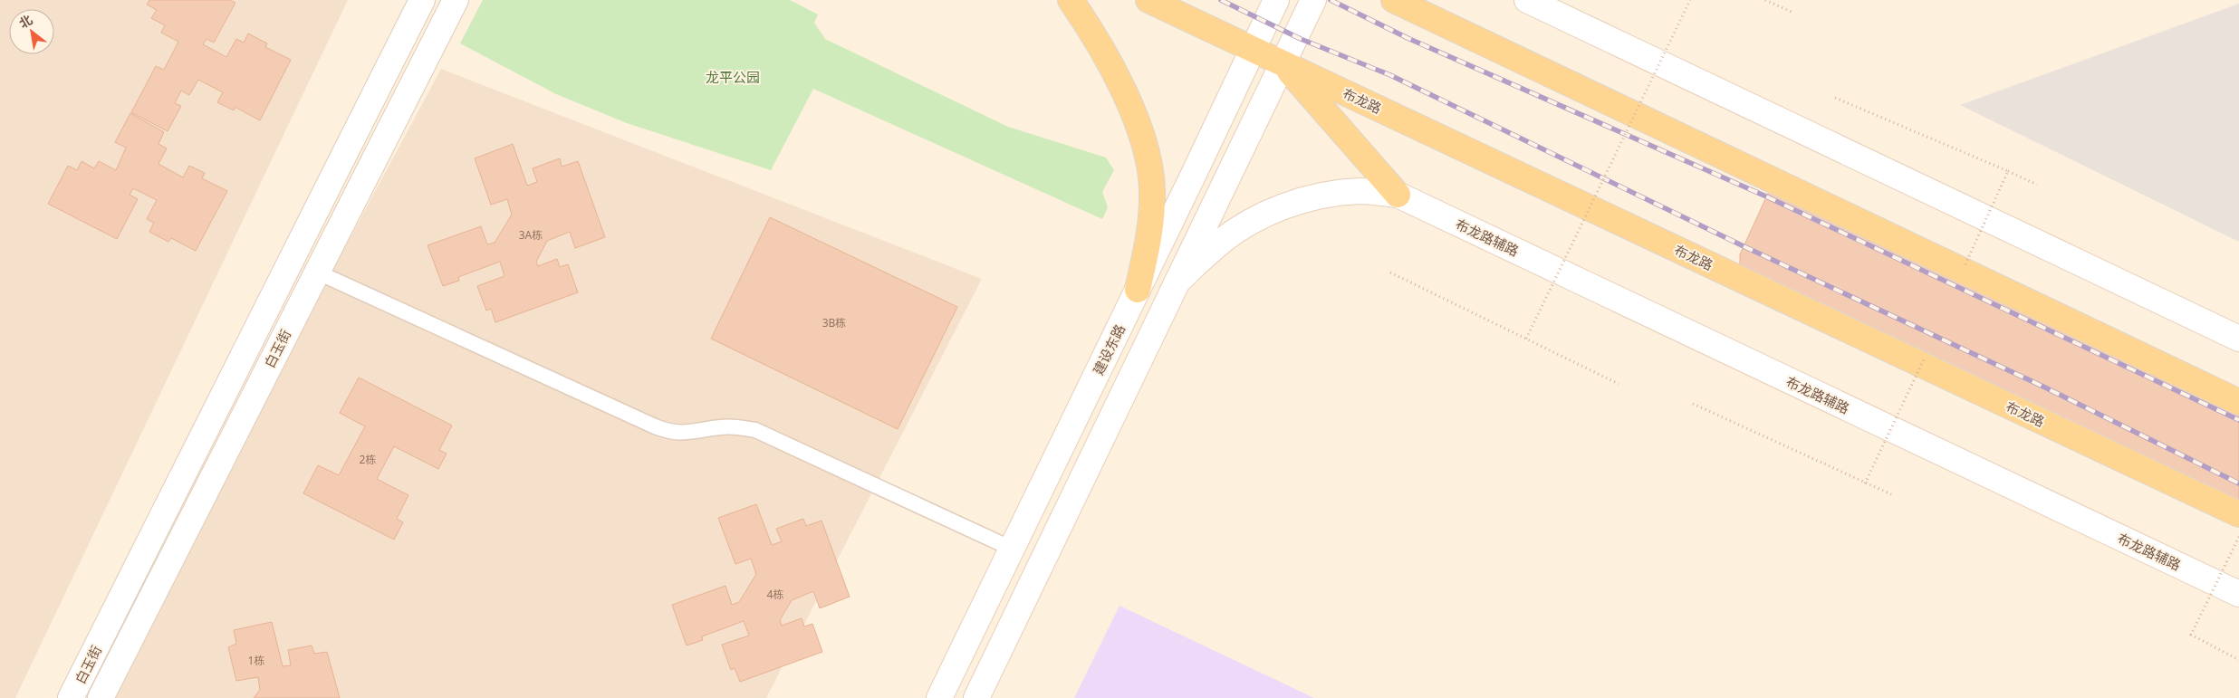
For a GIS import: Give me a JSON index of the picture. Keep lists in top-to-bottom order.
{
  "streets": {
    "main road": [
      "布龙路",
      "布龙路辅路",
      "白玉街",
      "建设东路"
    ]
  },
  "crossings": [
    ["布龙路", "建设东路"]
  ],
  "parks": ["龙平公园"],
  "house_numbers": [
    "3A栋",
    "3B栋",
    "2栋",
    "4栋",
    "1栋"
  ],
  "north": "top left"
}
